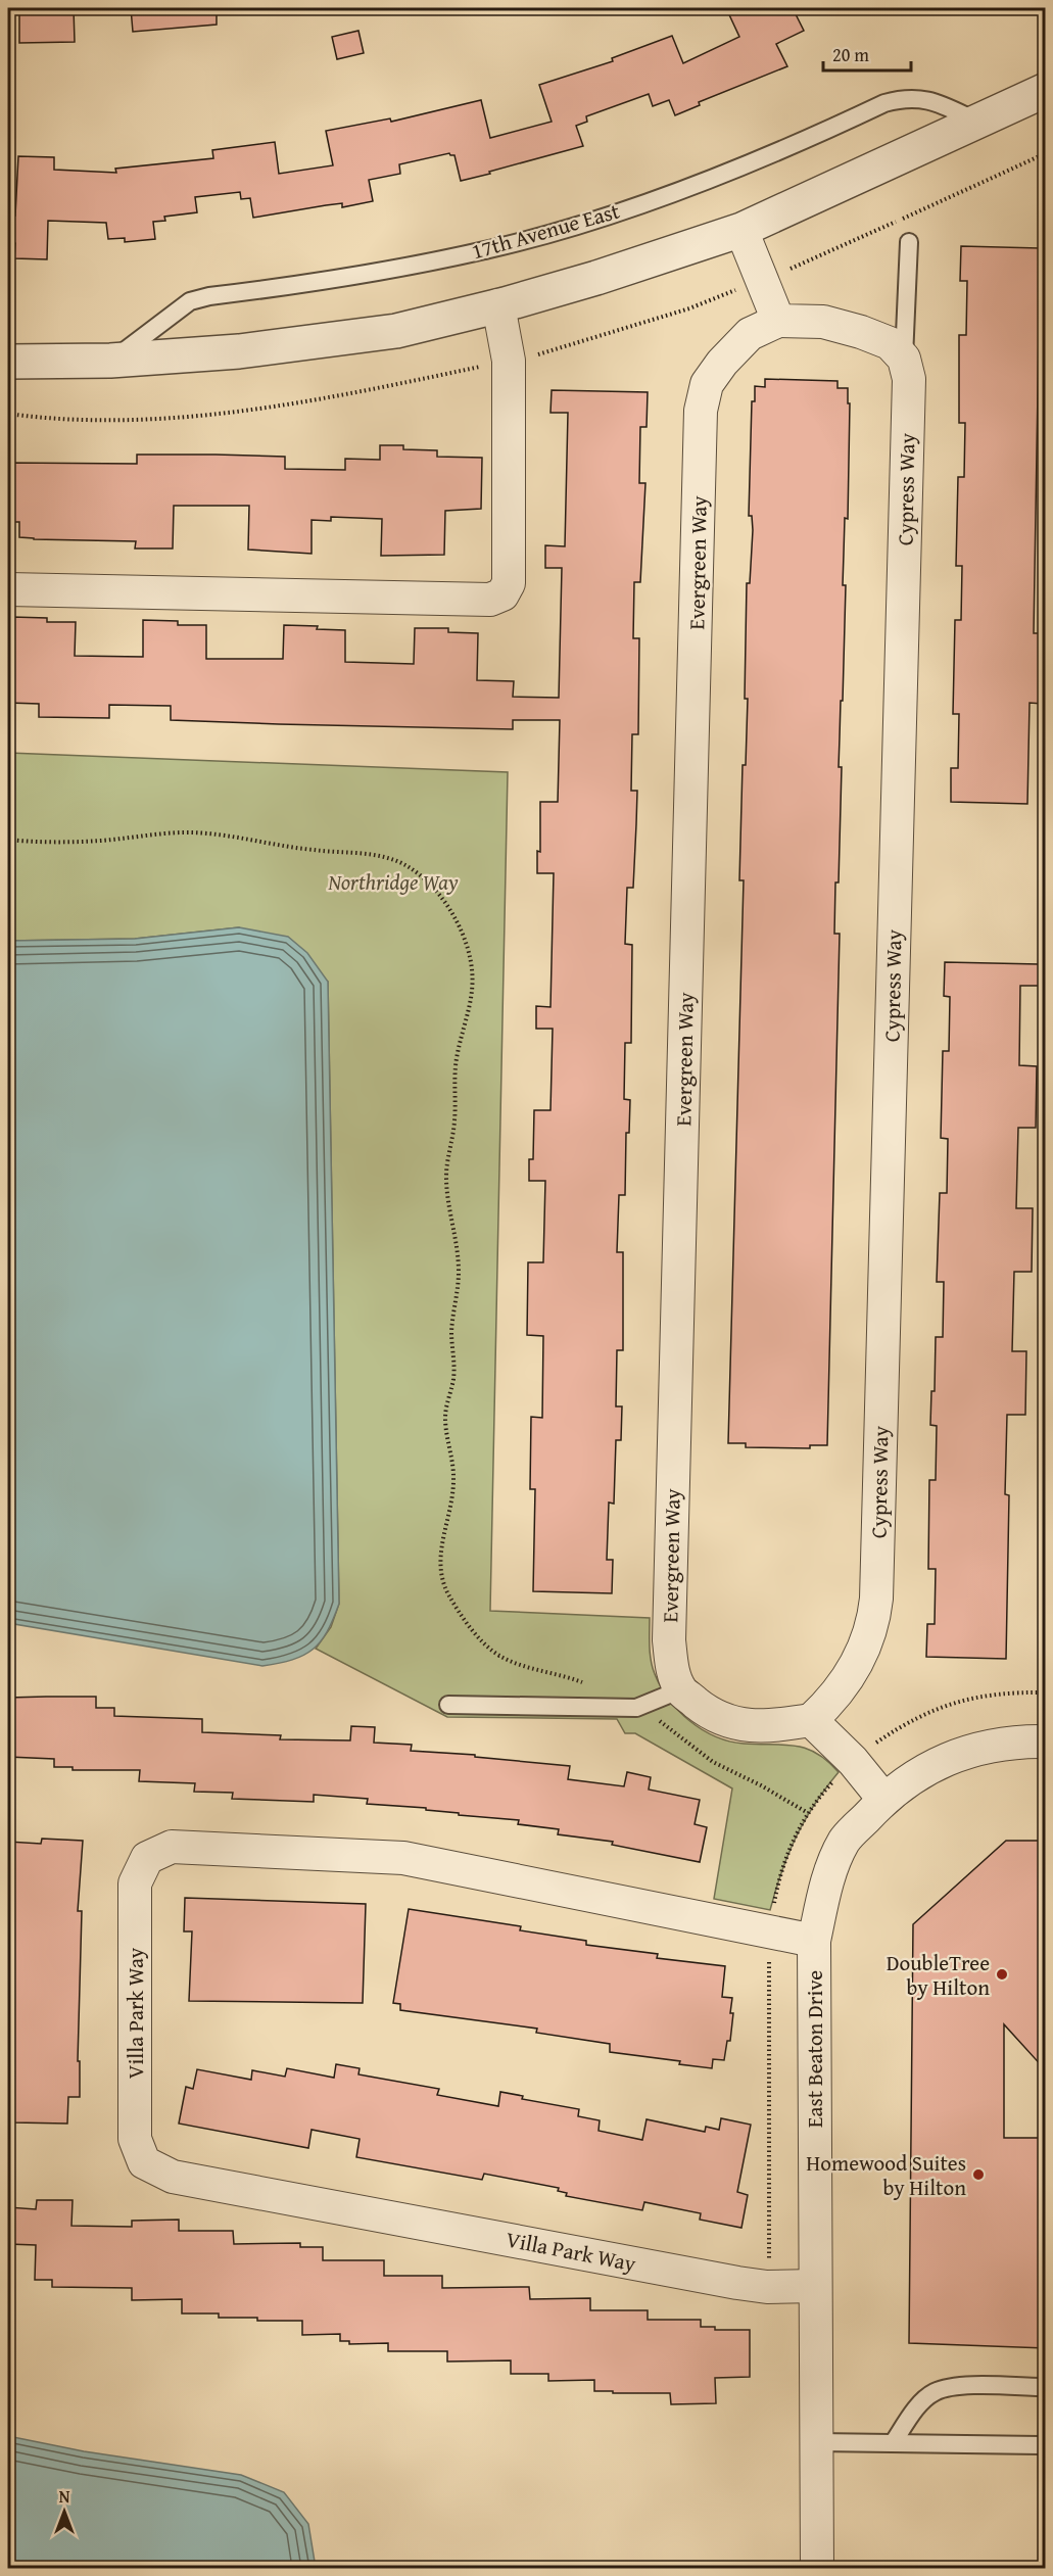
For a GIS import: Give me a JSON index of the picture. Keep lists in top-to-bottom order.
{
  "streets": {
    "street": [
      "Cypress Way",
      "Evergreen Way",
      "Villa Park Way",
      "East Beaton Drive"
    ],
    "lane": ["17th Avenue East"]
  },
  "crossings": [
    ["Cypress Way", "Evergreen Way"],
    ["Villa Park Way", "East Beaton Drive"]
  ],
  "parks": ["Northridge Way"],
  "places": ["DoubleTree by Hilton", "Homewood Suites by Hilton"],
  "scale_bar": "20 m",
  "north": "top"
}
